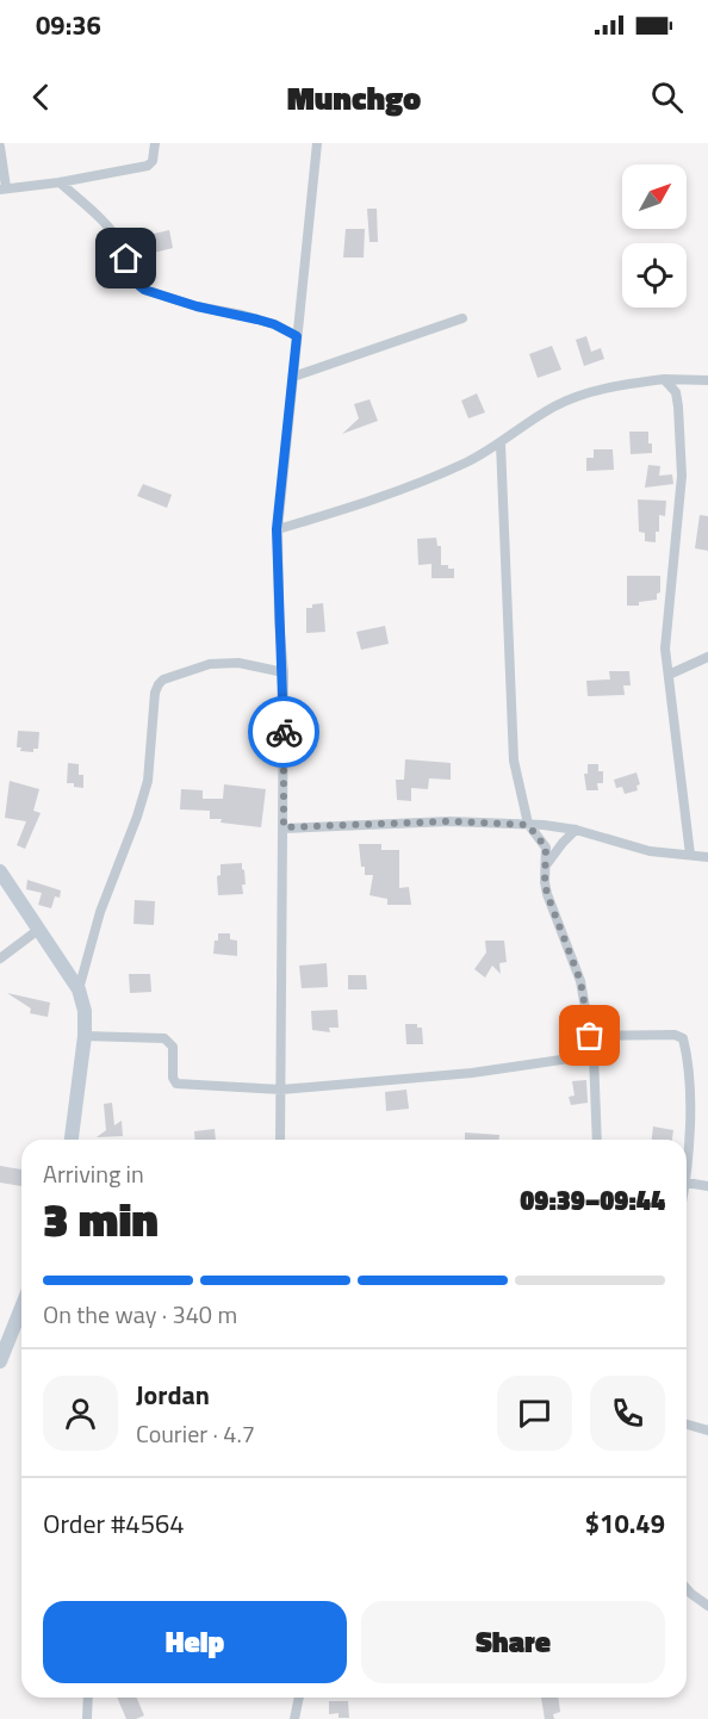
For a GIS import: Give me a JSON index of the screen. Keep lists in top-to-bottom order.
{
  "north": "top right",
  "page": {
    "status": "09:36",
    "header": "Munchgo",
    "heading": ["3 min", "Arriving in", "09:39–09:44"],
    "panel": [
      "Jordan",
      "Courier · 4.7",
      "Order #4564",
      "$10.49"
    ],
    "bar": "On the way · 340 m",
    "buttons": ["Help", "Share"]
  }
}
